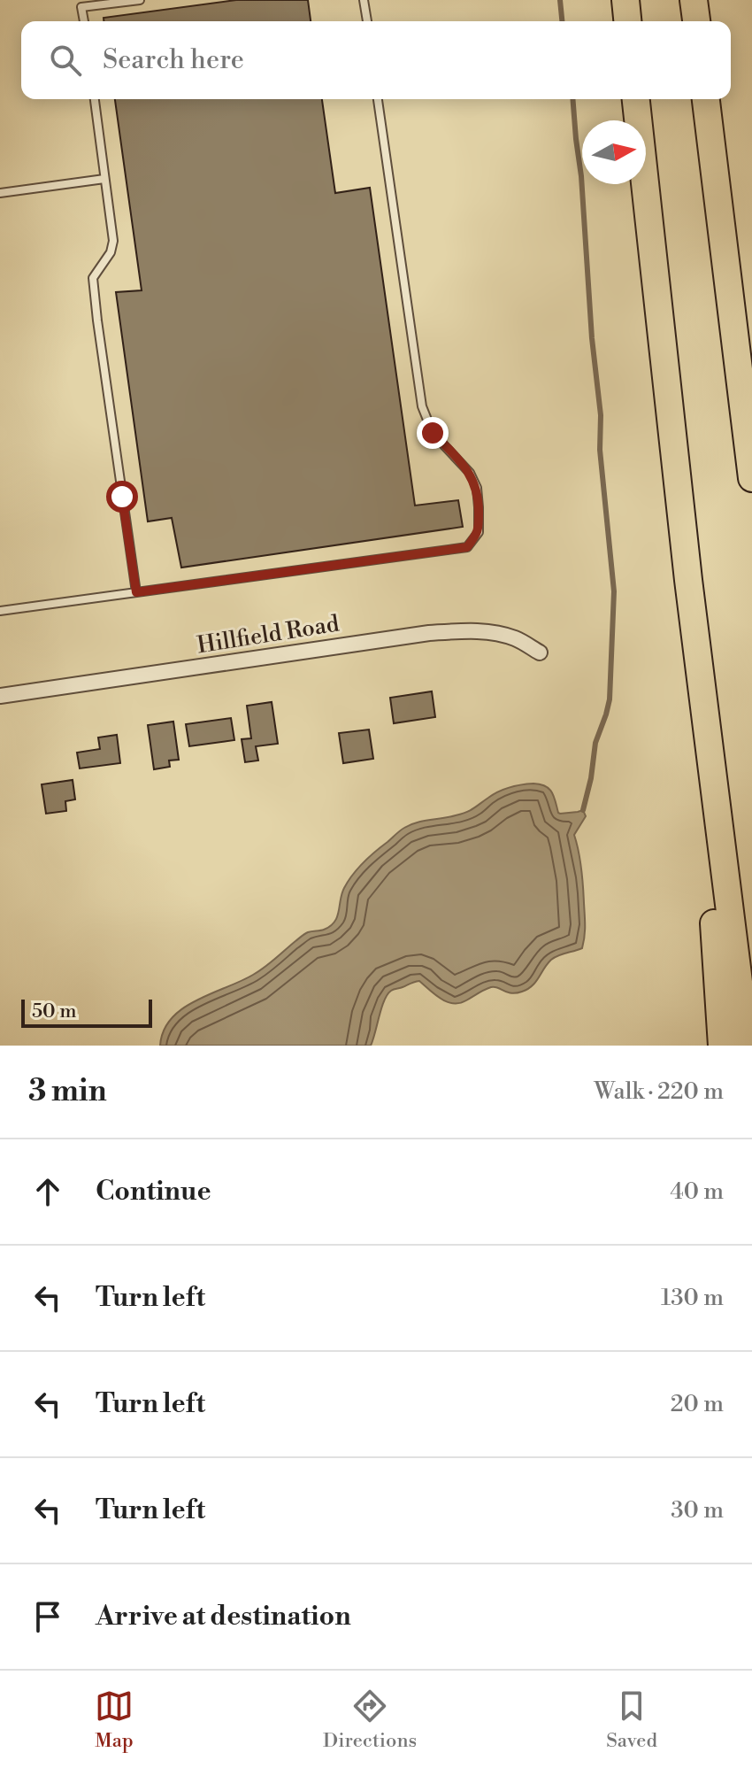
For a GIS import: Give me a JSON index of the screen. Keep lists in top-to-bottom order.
{
  "streets": {
    "street": ["Hillfield Road"]
  },
  "scale_bar": "50 m",
  "north": "right",
  "page": {
    "search": "Search here",
    "scale": "50 m",
    "heading": ["3 min", "Walk · 220 m"],
    "list": [
      ["Continue", "40 m"],
      ["Turn left", "130 m"],
      ["Turn left", "20 m"],
      ["Turn left", "30 m"],
      "Arrive at destination"
    ],
    "nav": ["Map", "Directions", "Saved"]
  }
}
